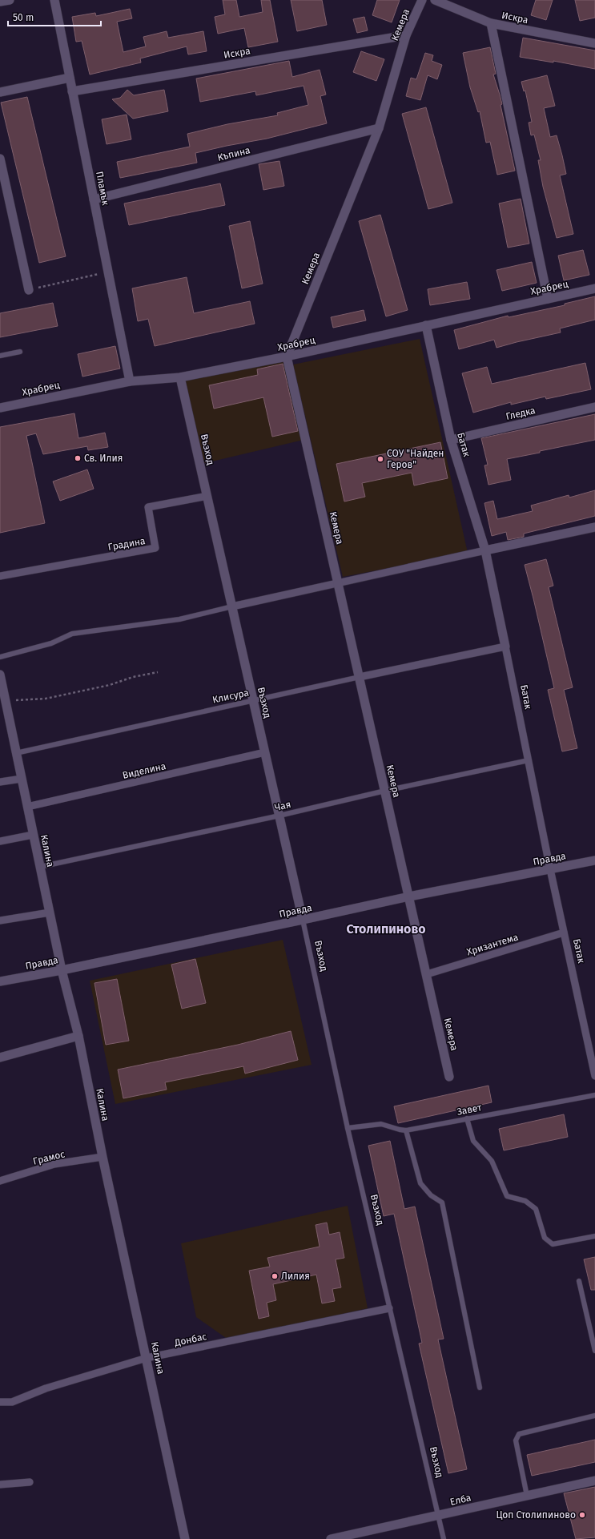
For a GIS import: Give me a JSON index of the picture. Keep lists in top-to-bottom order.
{
  "streets": {
    "street": [
      "Искра",
      "Кемера",
      "Къпина",
      "Пламък",
      "Храбрец",
      "Гледка",
      "Батак",
      "Възход",
      "Градина",
      "Клисура",
      "Виделина",
      "Калина",
      "Правда",
      "Хризантема",
      "Грамос",
      "Донбас",
      "Елба"
    ],
    "lane": ["Чая", "Завет"]
  },
  "crossings": [
    ["Искра", "Кемера"],
    ["Искра", "Пламък"],
    ["Кемера", "Къпина"],
    ["Кемера", "Храбрец"],
    ["Кемера", "Клисура"],
    ["Кемера", "Чая"],
    ["Кемера", "Правда"],
    ["Кемера", "Хризантема"],
    ["Къпина", "Пламък"],
    ["Пламък", "Храбрец"],
    ["Храбрец", "Батак"],
    ["Храбрец", "Възход"],
    ["Гледка", "Батак"],
    ["Батак", "Клисура"],
    ["Батак", "Чая"],
    ["Батак", "Правда"],
    ["Батак", "Хризантема"],
    ["Възход", "Градина"],
    ["Възход", "Клисура"],
    ["Възход", "Виделина"],
    ["Възход", "Чая"],
    ["Възход", "Правда"],
    ["Възход", "Завет"],
    ["Възход", "Донбас"],
    ["Възход", "Елба"],
    ["Клисура", "Калина"],
    ["Виделина", "Калина"],
    ["Чая", "Калина"],
    ["Калина", "Правда"],
    ["Калина", "Грамос"],
    ["Калина", "Донбас"]
  ],
  "districts": ["Столипиново"],
  "places": [
    "Св. Илия",
    "СОУ \"Найден Геров\"",
    "Лилия",
    "Цоп Столипиново"
  ],
  "scale_bar": "50 m"
}
